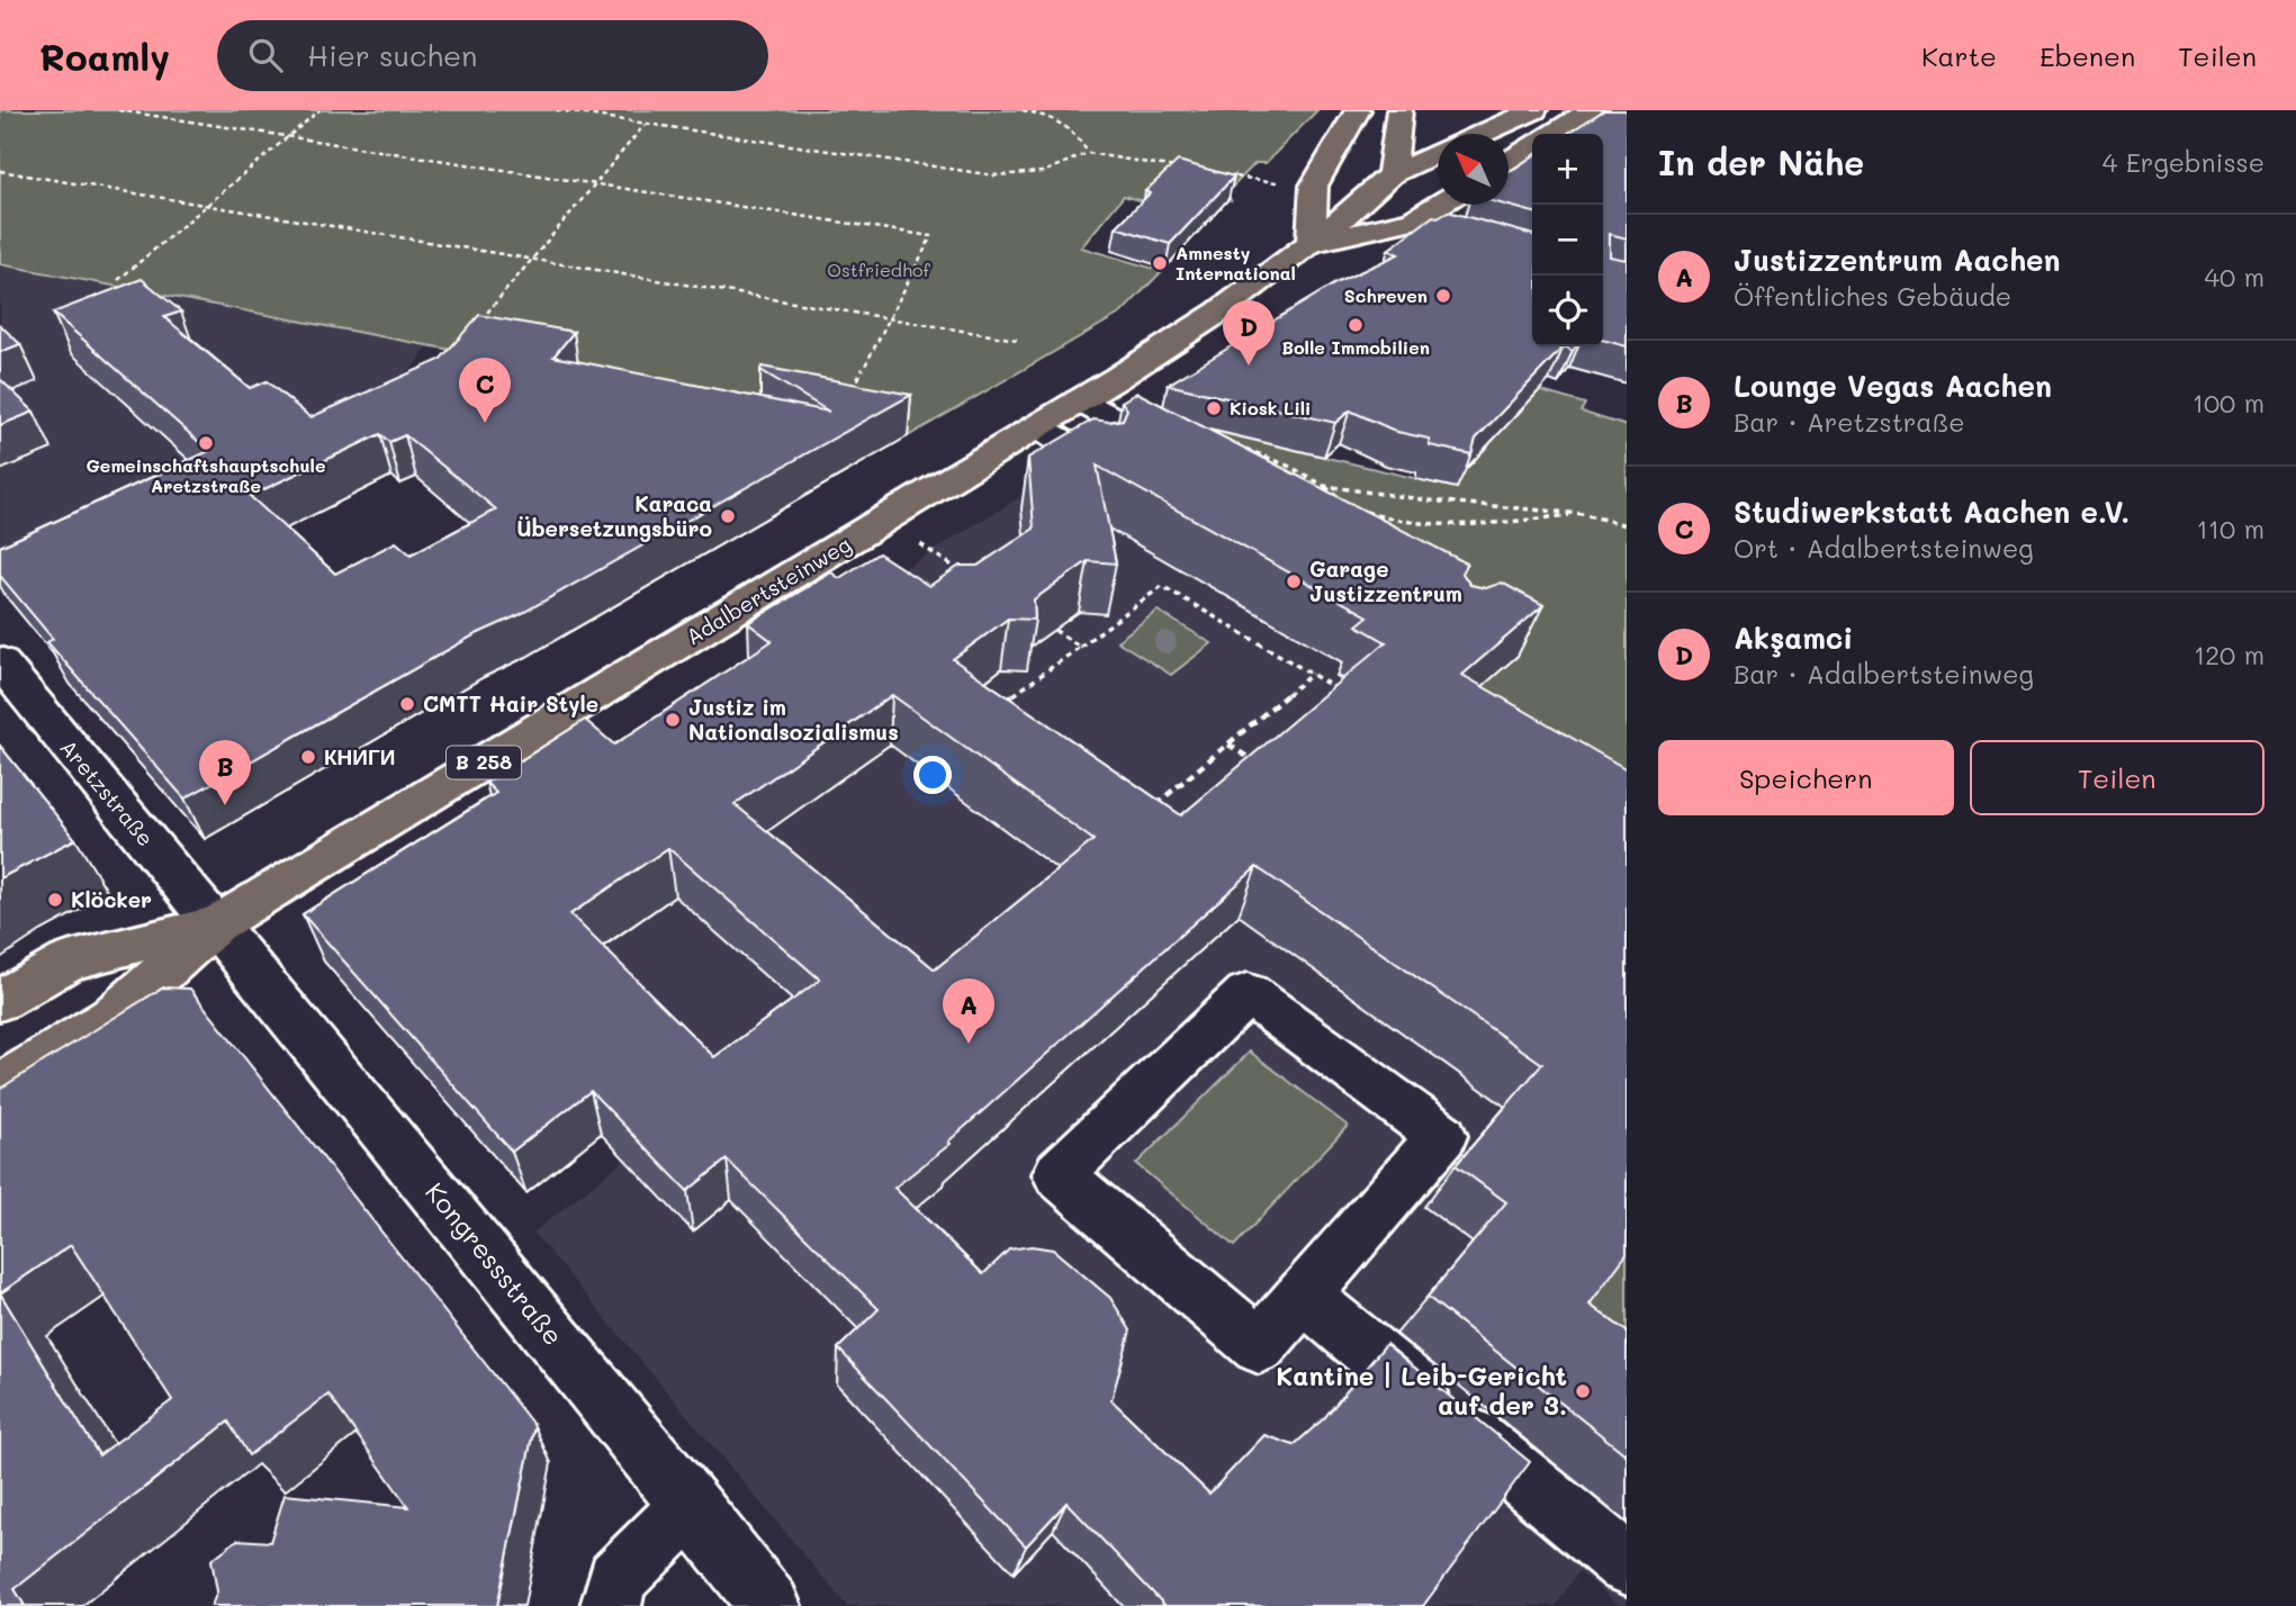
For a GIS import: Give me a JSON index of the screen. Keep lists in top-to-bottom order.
{
  "streets": {
    "main road": ["Adalbertsteinweg", "B 258"],
    "street": ["Aretzstraße", "Kongressstraße"]
  },
  "crossings": [
    ["Adalbertsteinweg", "Aretzstraße"],
    ["Adalbertsteinweg", "Kongressstraße"],
    ["Aretzstraße", "Kongressstraße"]
  ],
  "parks": ["Ostfriedhof"],
  "places": [
    "Amnesty International",
    "Schreven",
    "Bolle Immobilien",
    "Kiosk Lili",
    "Gemeinschaftshauptschule Aretzstraße",
    "Karaca Übersetzungsbüro",
    "Garage Justizzentrum",
    "CMTT Hair Style",
    "Justiz im Nationalsozialismus",
    "КНИГИ",
    "Klöcker",
    "Kantine | Leib-Gericht auf der 3."
  ],
  "north": "top left",
  "page": {
    "header": "Roamly",
    "search": "Hier suchen",
    "nav": ["Karte", "Ebenen", "Teilen"],
    "heading": ["In der Nähe", "4 Ergebnisse"],
    "map_buttons": ["+", "−"],
    "list": [
      {
        "mark": "A",
        "name": "Justizzentrum Aachen",
        "note": "Öffentliches Gebäude",
        "value": "40 m"
      },
      {
        "mark": "B",
        "name": "Lounge Vegas Aachen",
        "note": "Bar · Aretzstraße",
        "value": "100 m"
      },
      {
        "mark": "C",
        "name": "Studiwerkstatt Aachen e.V.",
        "note": "Ort · Adalbertsteinweg",
        "value": "110 m"
      },
      {
        "mark": "D",
        "name": "Akşamci",
        "note": "Bar · Adalbertsteinweg",
        "value": "120 m"
      }
    ],
    "pins": [
      "D",
      "C",
      "B",
      "A"
    ],
    "buttons": ["Speichern", "Teilen"]
  }
}
